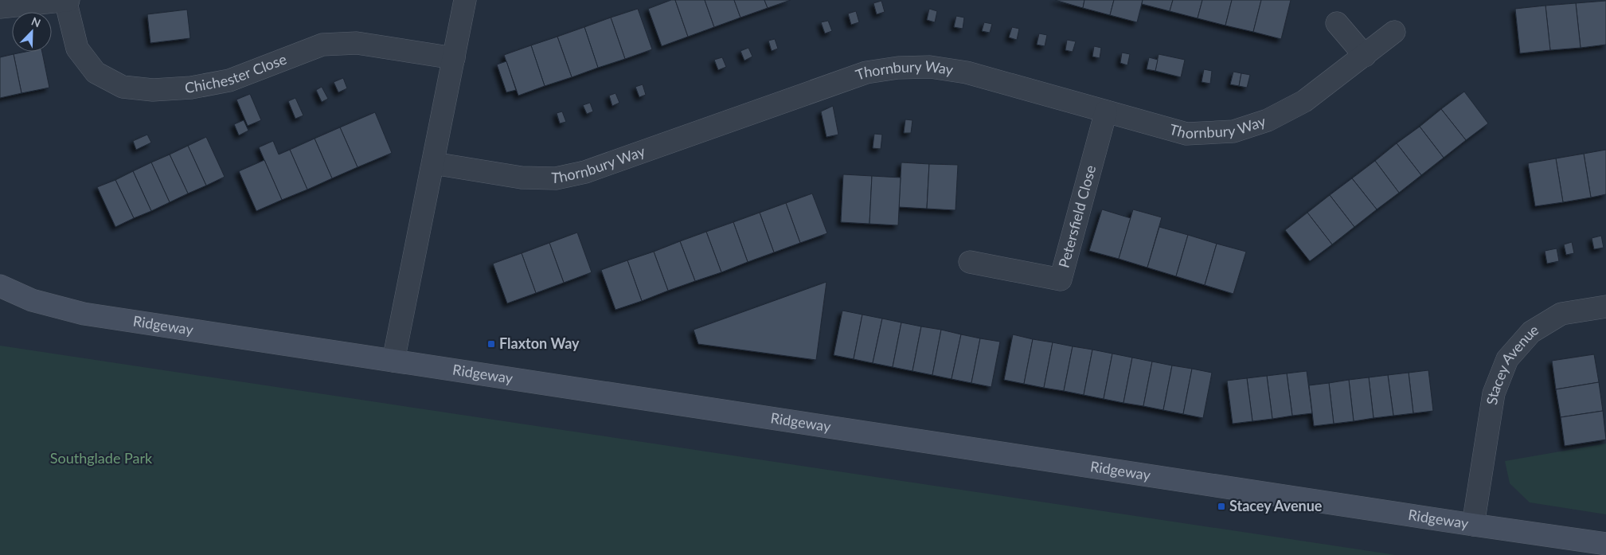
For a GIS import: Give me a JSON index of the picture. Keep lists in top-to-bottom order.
{
  "streets": {
    "street": [
      "Chichester Close",
      "Thornbury Way",
      "Petersfield Close",
      "Ridgeway",
      "Stacey Avenue"
    ]
  },
  "crossings": [
    ["Thornbury Way", "Petersfield Close"],
    ["Ridgeway", "Stacey Avenue"]
  ],
  "parks": ["Southglade Park"],
  "places": {
    "transit": ["Flaxton Way", "Stacey Avenue"]
  },
  "north": "top right"
}
